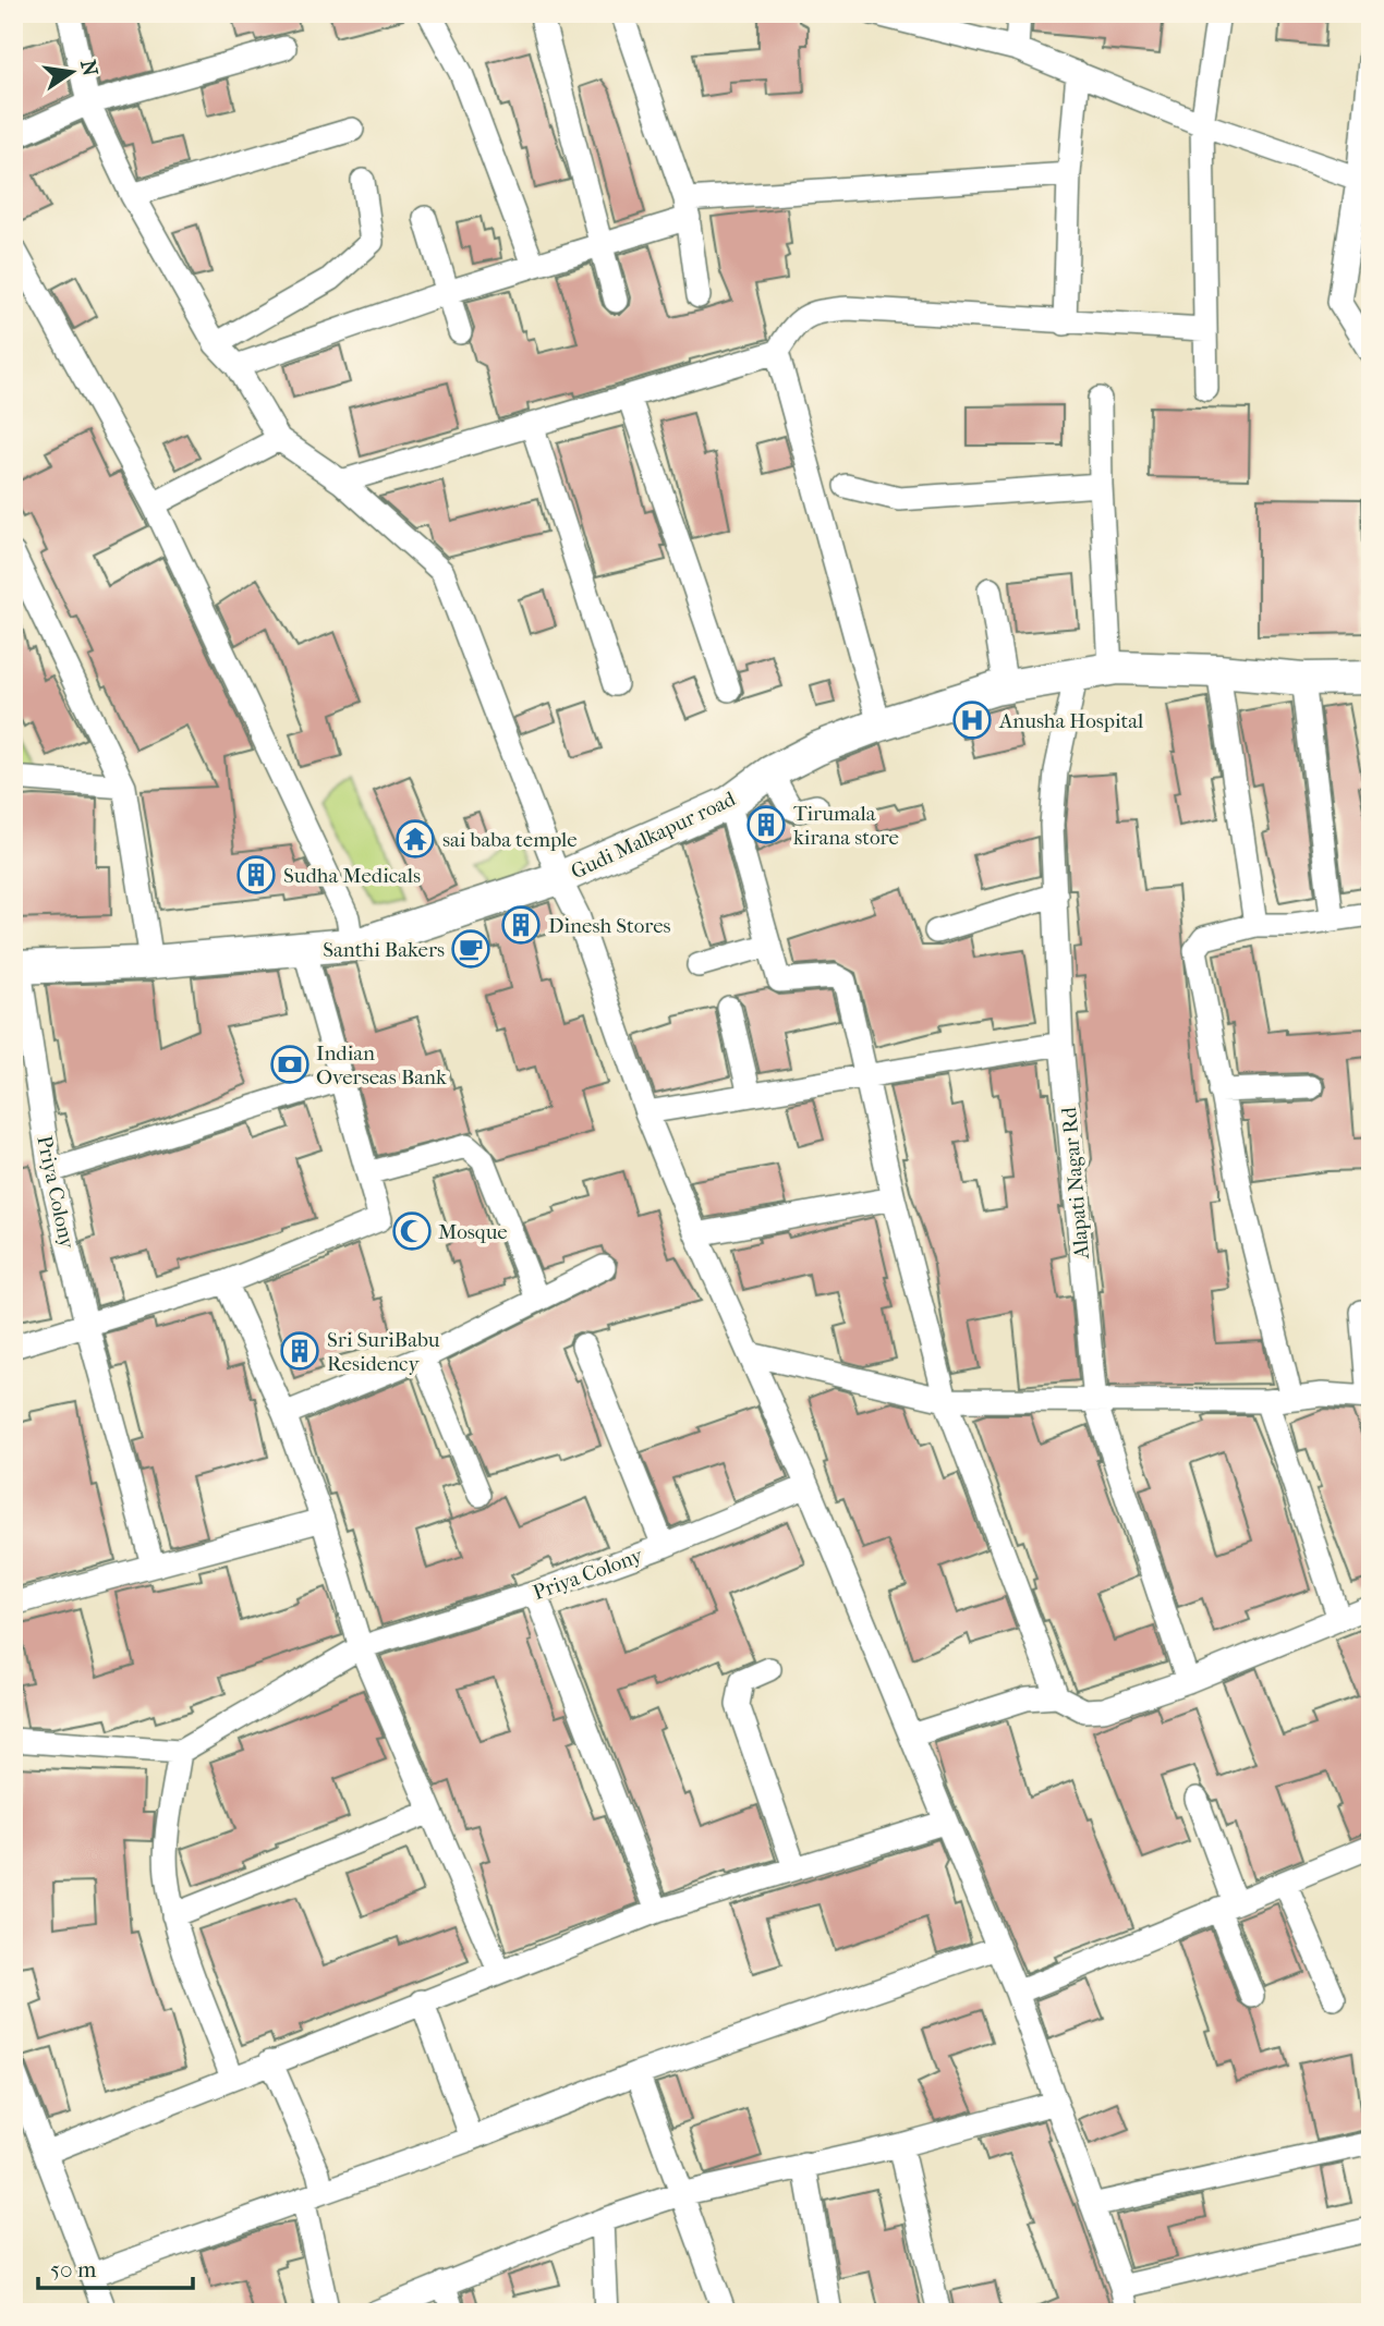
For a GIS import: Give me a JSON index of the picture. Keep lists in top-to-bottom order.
{
  "streets": {
    "street": ["Gudi Malkapur road", "Alapati Nagar Rd", "Priya Colony"]
  },
  "crossings": [
    ["Gudi Malkapur road", "Alapati Nagar Rd"],
    ["Gudi Malkapur road", "Priya Colony"]
  ],
  "places": {
    "hospital": ["Anusha Hospital"],
    "building": [
      "Tirumala kirana store",
      "Sudha Medicals",
      "Dinesh Stores",
      "Sri SuriBabu Residency"
    ],
    "temple": ["sai baba temple"],
    "cafe": ["Santhi Bakers"],
    "bank": ["Indian Overseas Bank"],
    "mosque": ["Mosque"]
  },
  "scale_bar": "50 m",
  "north": "right"
}
